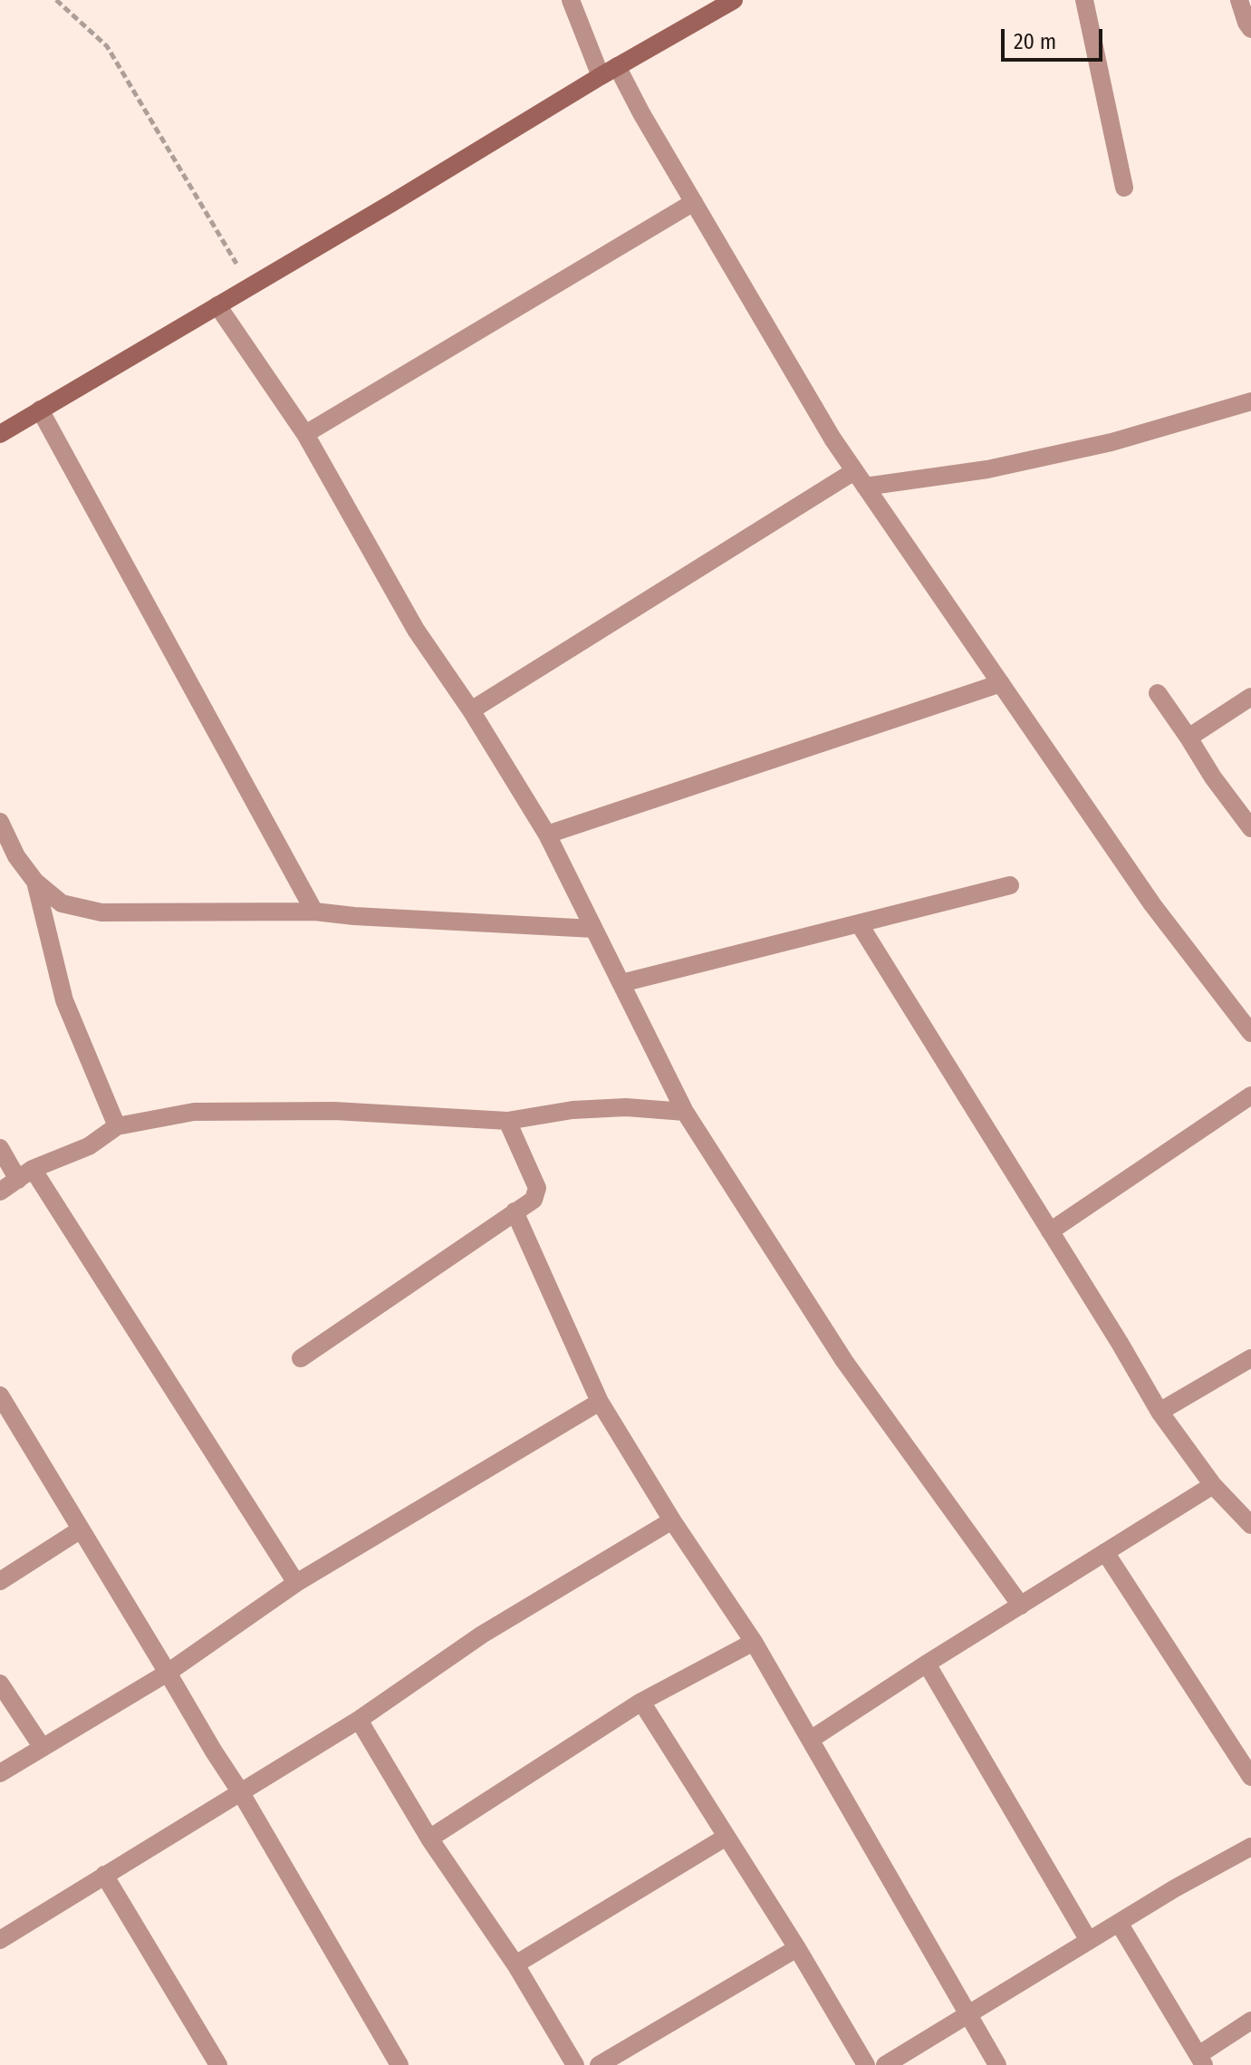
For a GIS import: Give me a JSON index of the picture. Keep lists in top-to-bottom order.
{
  "scale_bar": "20 m"
}
